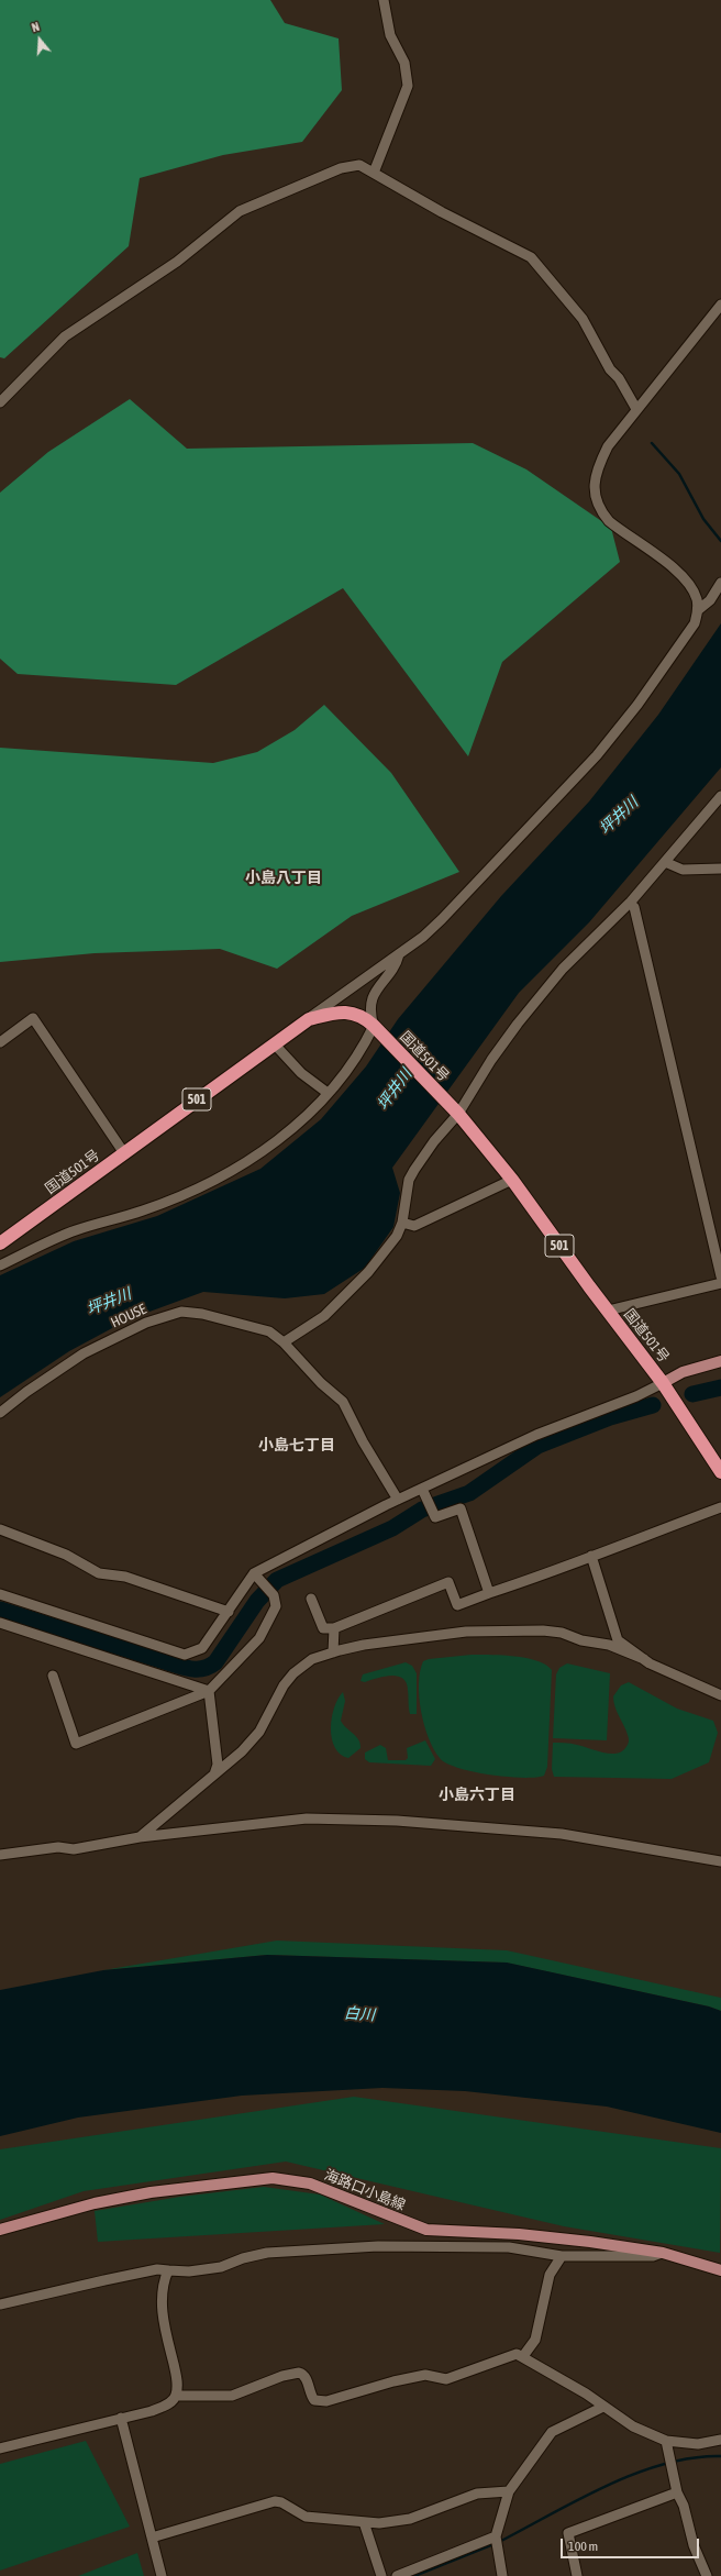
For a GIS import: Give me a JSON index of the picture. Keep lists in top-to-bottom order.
{
  "streets": {
    "highway": ["国道501号", "501"],
    "main road": ["海路口小島線"],
    "street": ["HOUSE"]
  },
  "districts": ["小島八丁目", "小島七丁目", "小島六丁目"],
  "water": ["坪井川", "白川"],
  "scale_bar": "100 m",
  "north": "top"
}
